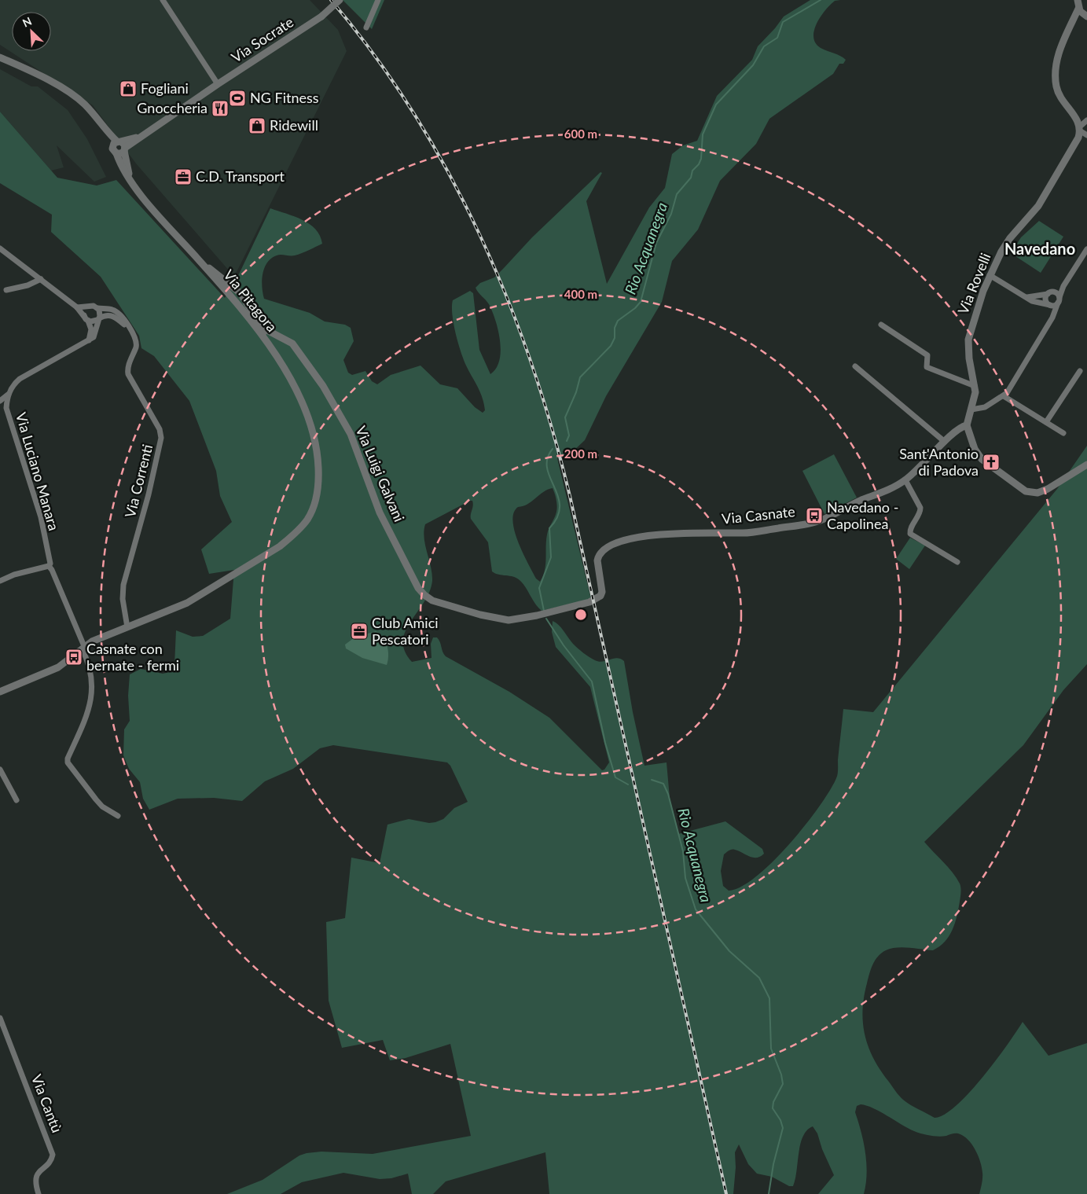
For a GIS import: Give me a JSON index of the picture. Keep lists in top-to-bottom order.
{
  "streets": {
    "street": [
      "Via Socrate",
      "Via Rovelli",
      "Via Pitagora",
      "Via Luciano Manara",
      "Via Luigi Galvani",
      "Via Correnti",
      "Via Casnate",
      "Via Cantù"
    ]
  },
  "crossings": [
    ["Via Socrate", "Via Pitagora"],
    ["Via Rovelli", "Via Casnate"],
    ["Via Pitagora", "Via Luigi Galvani"],
    ["Via Luigi Galvani", "Via Casnate"]
  ],
  "districts": ["Navedano"],
  "water": ["Rio Acquanegra"],
  "places": {
    "shop": ["Fogliani", "Ridewill"],
    "sports": ["NG Fitness"],
    "restaurant": ["Gnoccheria"],
    "office": ["C.D. Transport", "Club Amici Pescatori"],
    "church": ["Sant'Antonio di Padova"],
    "bus stop": ["Navedano - Capolinea", "Casnate con bernate - fermi"]
  },
  "north": "top left",
  "rings": ["600 m", "400 m", "200 m"]
}
